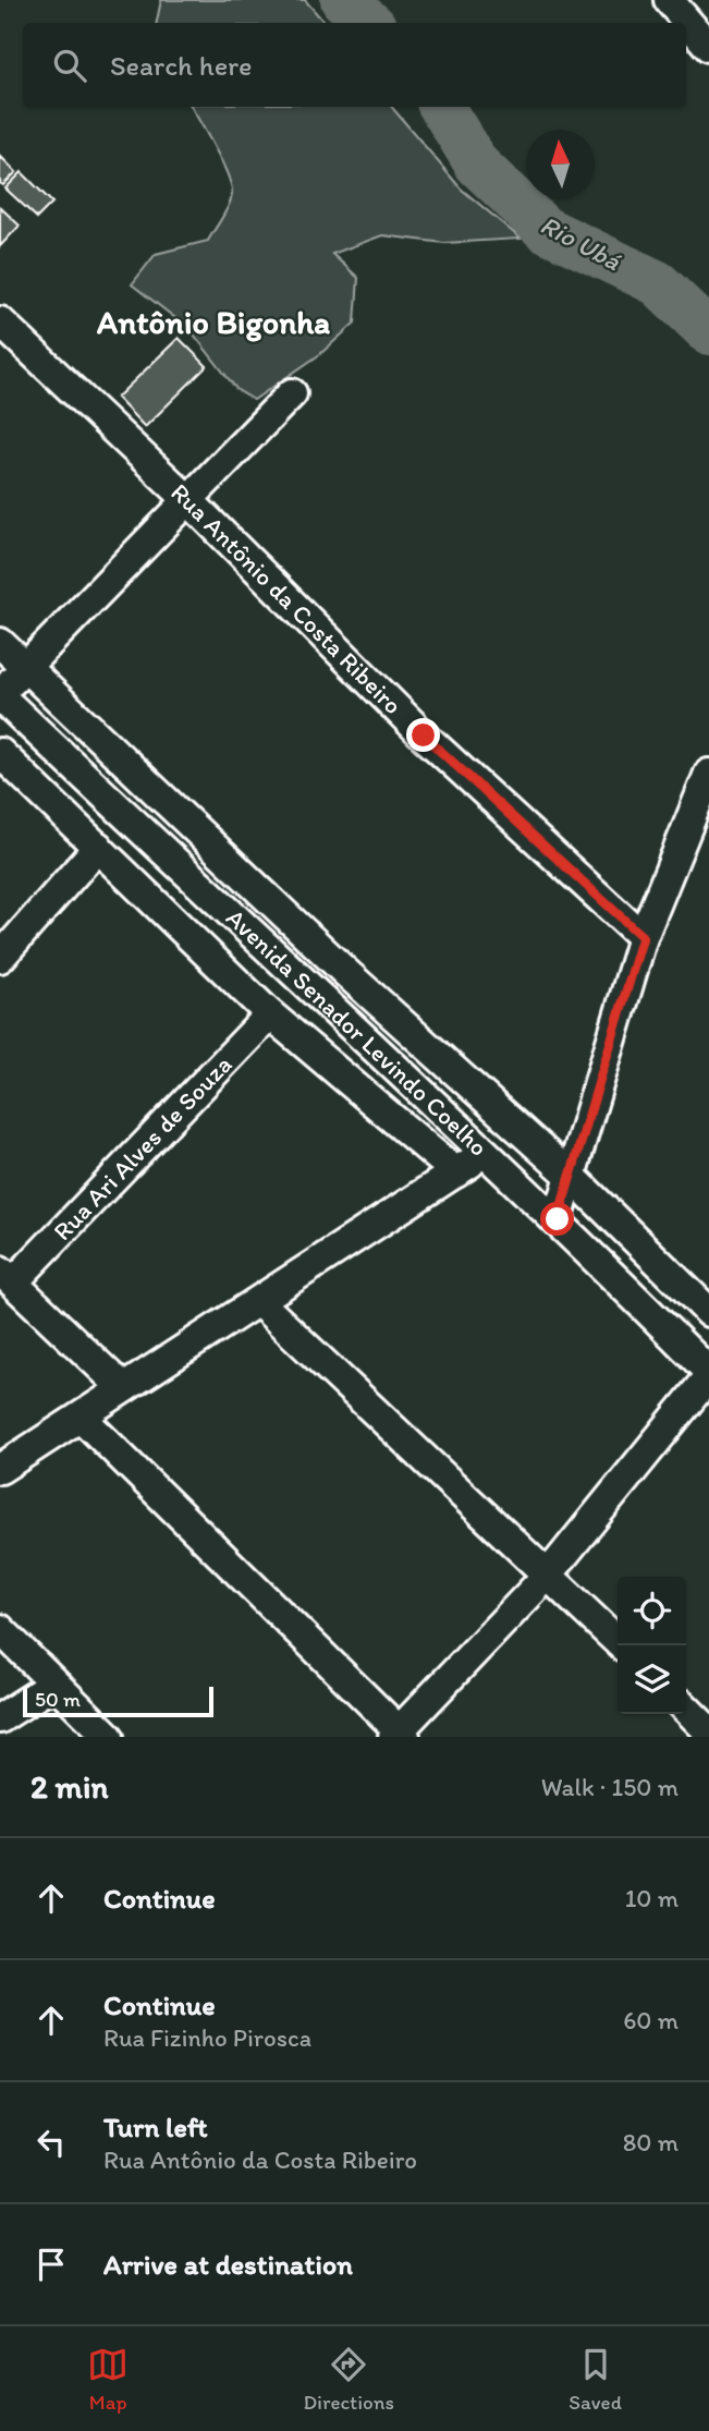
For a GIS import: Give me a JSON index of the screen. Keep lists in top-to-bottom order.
{
  "streets": {
    "street": ["Rua Antônio da Costa Ribeiro", "Avenida Senador Levindo Coelho", "Rua Ari Alves de Souza"]
  },
  "districts": ["Antônio Bigonha"],
  "water": ["Rio Ubá"],
  "scale_bar": "50 m",
  "north": "top",
  "page": {
    "search": "Search here",
    "scale": "50 m",
    "heading": ["2 min", "Walk · 150 m"],
    "list": [
      ["Continue", "10 m"],
      ["Continue", "Rua Fizinho Pirosca", "60 m"],
      ["Turn left", "Rua Antônio da Costa Ribeiro", "80 m"],
      "Arrive at destination"
    ],
    "nav": ["Map", "Directions", "Saved"]
  }
}
